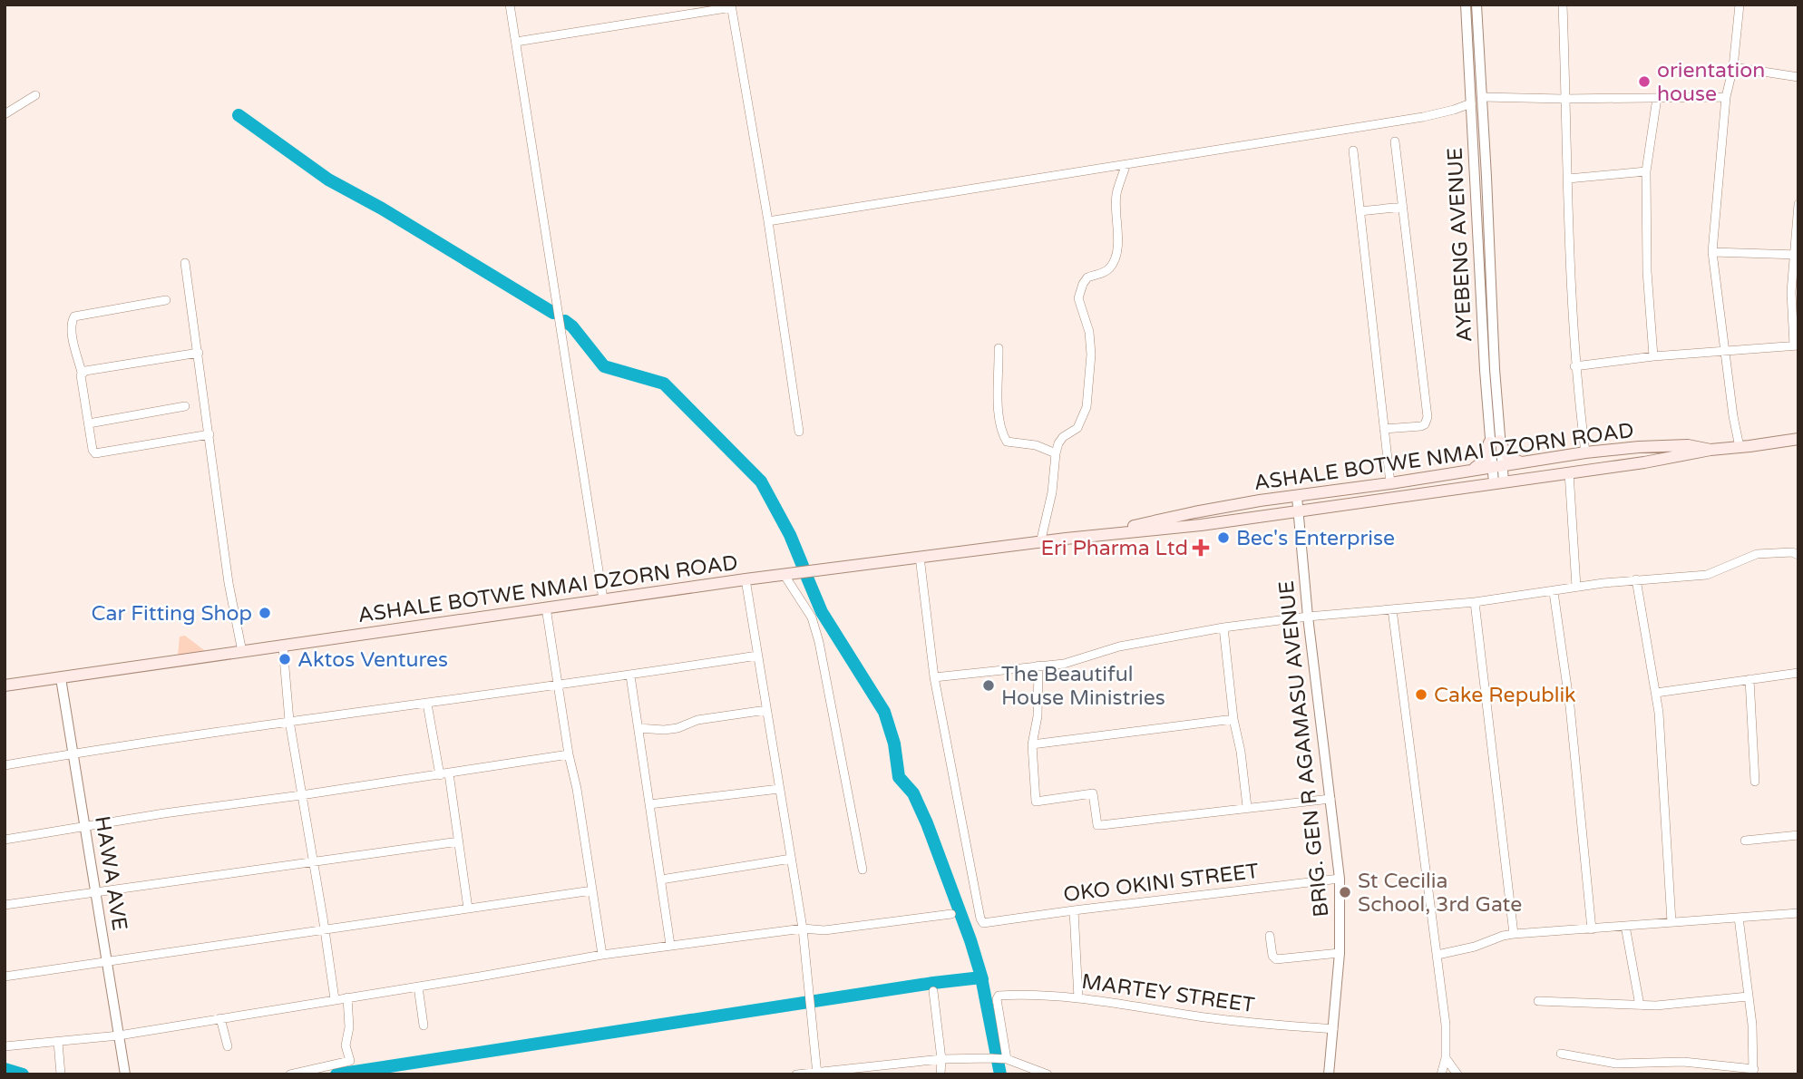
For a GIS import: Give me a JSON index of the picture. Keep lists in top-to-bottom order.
{
  "streets": {
    "main road": ["ASHALE BOTWE NMAI DZORN ROAD"],
    "street": [
      "AYEBENG AVENUE",
      "BRIG. GEN R AGAMASU AVENUE",
      "HAWA AVE",
      "OKO OKINI STREET",
      "MARTEY STREET"
    ]
  },
  "crossings": [
    ["AYEBENG AVENUE", "ASHALE BOTWE NMAI DZORN ROAD"],
    ["ASHALE BOTWE NMAI DZORN ROAD", "BRIG. GEN R AGAMASU AVENUE"],
    ["ASHALE BOTWE NMAI DZORN ROAD", "HAWA AVE"],
    ["BRIG. GEN R AGAMASU AVENUE", "OKO OKINI STREET"],
    ["BRIG. GEN R AGAMASU AVENUE", "MARTEY STREET"]
  ],
  "places": {
    "other": [
      "orientation house",
      "Bec's Enterprise",
      "Car Fitting Shop",
      "Aktos Ventures",
      "The Beautiful House Ministries",
      "Cake Republik",
      "St Cecilia School, 3rd Gate"
    ],
    "health": ["Eri Pharma Ltd"]
  }
}
